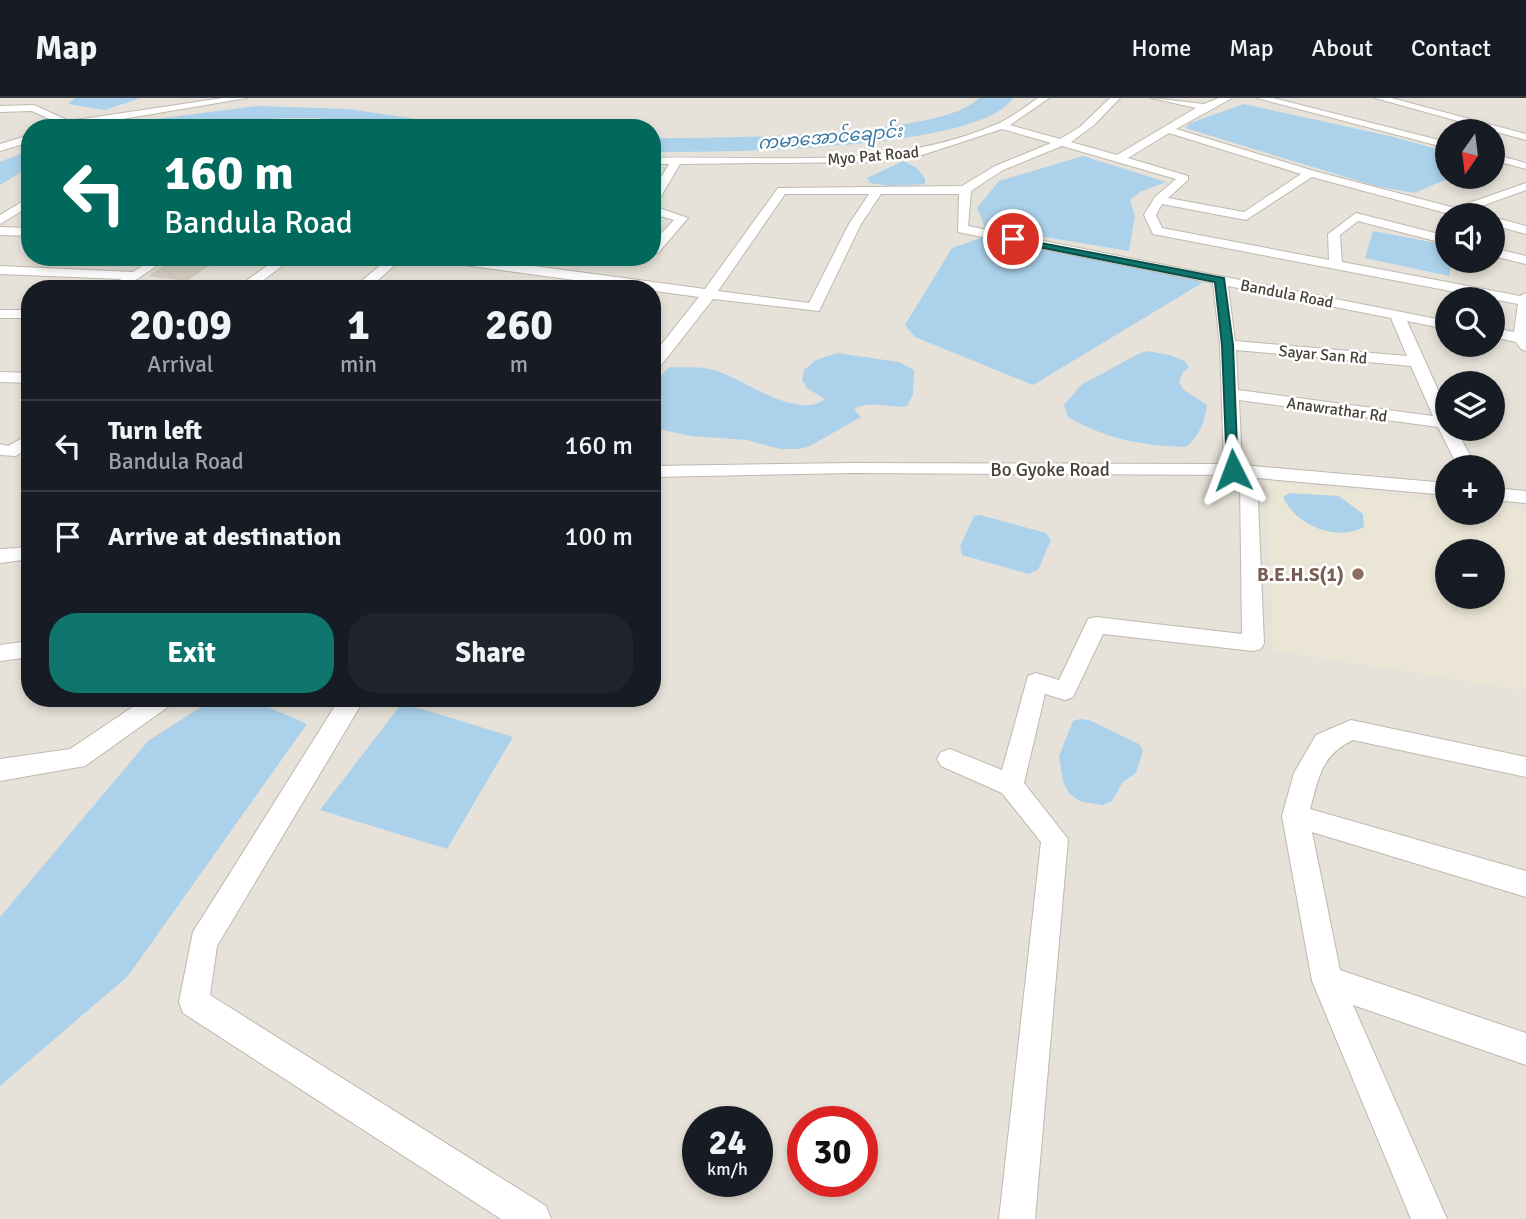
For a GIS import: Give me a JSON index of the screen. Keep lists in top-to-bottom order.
{
  "streets": {
    "street": [
      "Myo Pat Road",
      "Bandula Road",
      "Sayar San Rd",
      "Anawrathar Rd",
      "Bo Gyoke Road"
    ]
  },
  "water": ["ကမာအောင်ချောင်း"],
  "places": ["B.E.H.S(1)"],
  "north": "bottom",
  "page": {
    "header": "Map",
    "nav": [
      "Home",
      "Map",
      "About",
      "Contact"
    ],
    "map_buttons": ["+", "−"],
    "turn": ["160 m", "Bandula Road"],
    "eta": [
      "20:09",
      "Arrival",
      "1",
      "min",
      "260",
      "m"
    ],
    "list": [
      {
        "name": "Turn left",
        "note": "Bandula Road",
        "value": "160 m"
      },
      {
        "name": "Arrive at destination",
        "value": "100 m"
      }
    ],
    "buttons": ["Exit", "Share"],
    "speed": "24 km/h",
    "limit": "30"
  }
}
